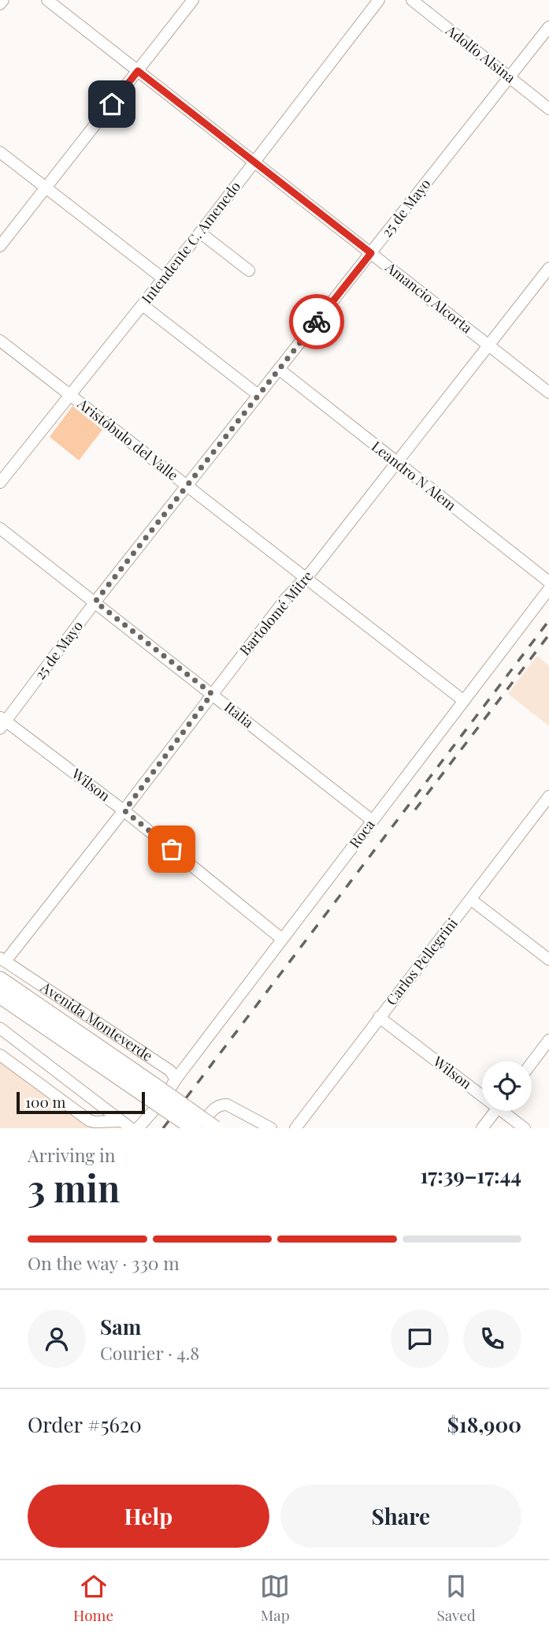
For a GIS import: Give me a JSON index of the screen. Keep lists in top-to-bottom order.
{
  "streets": {
    "main road": ["Avenida Monteverde"],
    "street": [
      "Adolfo Alsina",
      "25 de Mayo",
      "Intendente C. Amenedo",
      "Amancio Alcorta",
      "Aristóbulo del Valle",
      "Leandro N Alem",
      "Bartolomé Mitre",
      "Italia",
      "Wilson",
      "Roca",
      "Carlos Pellegrini"
    ]
  },
  "crossings": [
    ["Adolfo Alsina", "25 de Mayo"],
    ["25 de Mayo", "Amancio Alcorta"],
    ["25 de Mayo", "Aristóbulo del Valle"],
    ["25 de Mayo", "Leandro N Alem"],
    ["25 de Mayo", "Italia"],
    ["25 de Mayo", "Wilson"],
    ["Intendente C. Amenedo", "Amancio Alcorta"],
    ["Intendente C. Amenedo", "Aristóbulo del Valle"],
    ["Amancio Alcorta", "Bartolomé Mitre"],
    ["Aristóbulo del Valle", "Bartolomé Mitre"],
    ["Aristóbulo del Valle", "Roca"],
    ["Leandro N Alem", "Bartolomé Mitre"],
    ["Bartolomé Mitre", "Italia"],
    ["Bartolomé Mitre", "Wilson"],
    ["Bartolomé Mitre", "Avenida Monteverde"],
    ["Italia", "Roca"],
    ["Wilson", "Roca"],
    ["Wilson", "Carlos Pellegrini"],
    ["Roca", "Avenida Monteverde"]
  ],
  "scale_bar": "100 m",
  "page": {
    "scale": "100 m",
    "heading": ["3 min", "Arriving in", "17:39–17:44"],
    "panel": [
      "Sam",
      "Courier · 4.8",
      "Order #5620",
      "$18,900"
    ],
    "bar": "On the way · 330 m",
    "buttons": ["Help", "Share"],
    "tabs": ["Home", "Map", "Saved"]
  }
}
